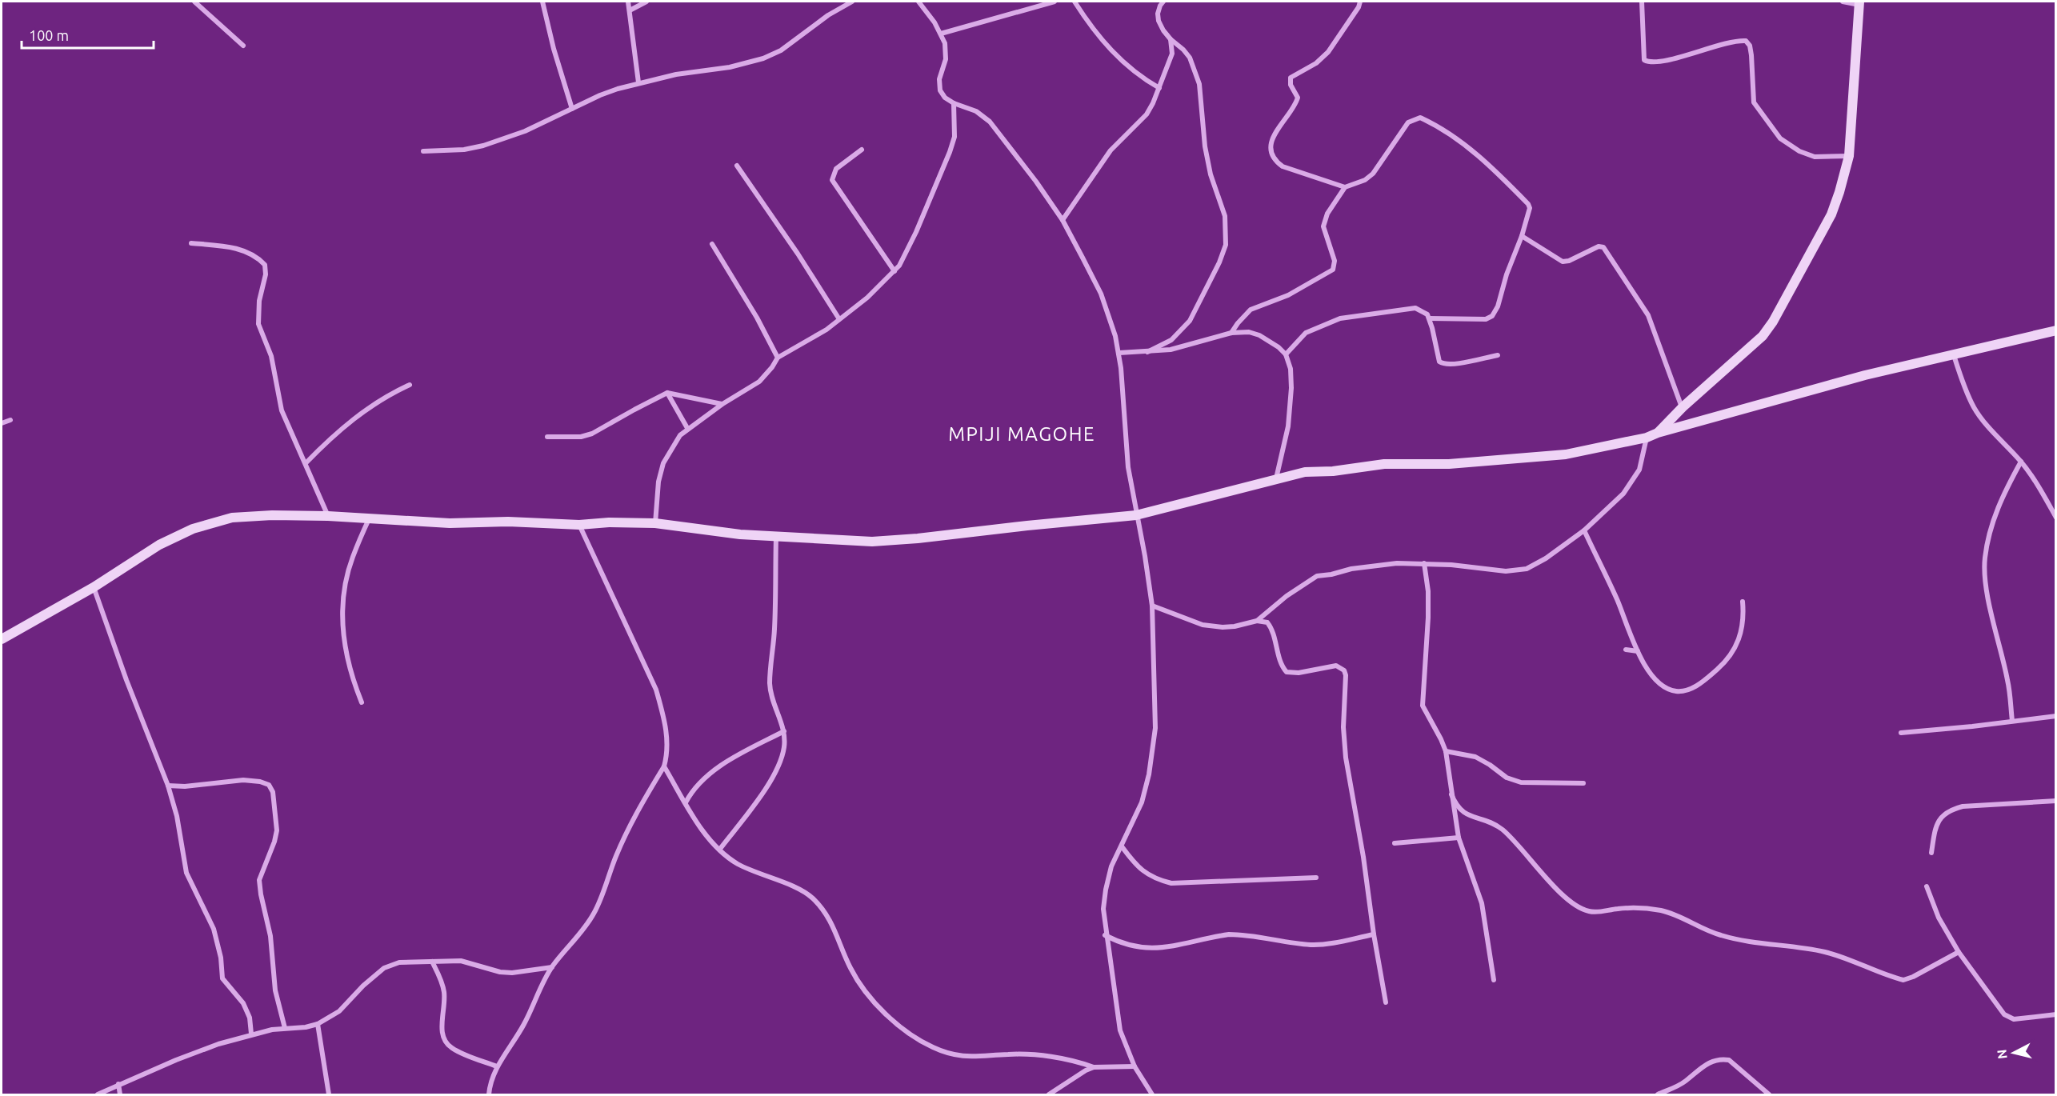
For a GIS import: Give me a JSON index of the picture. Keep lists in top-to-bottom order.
{
  "districts": ["MPIJI MAGOHE"],
  "scale_bar": "100 m",
  "north": "left"
}
